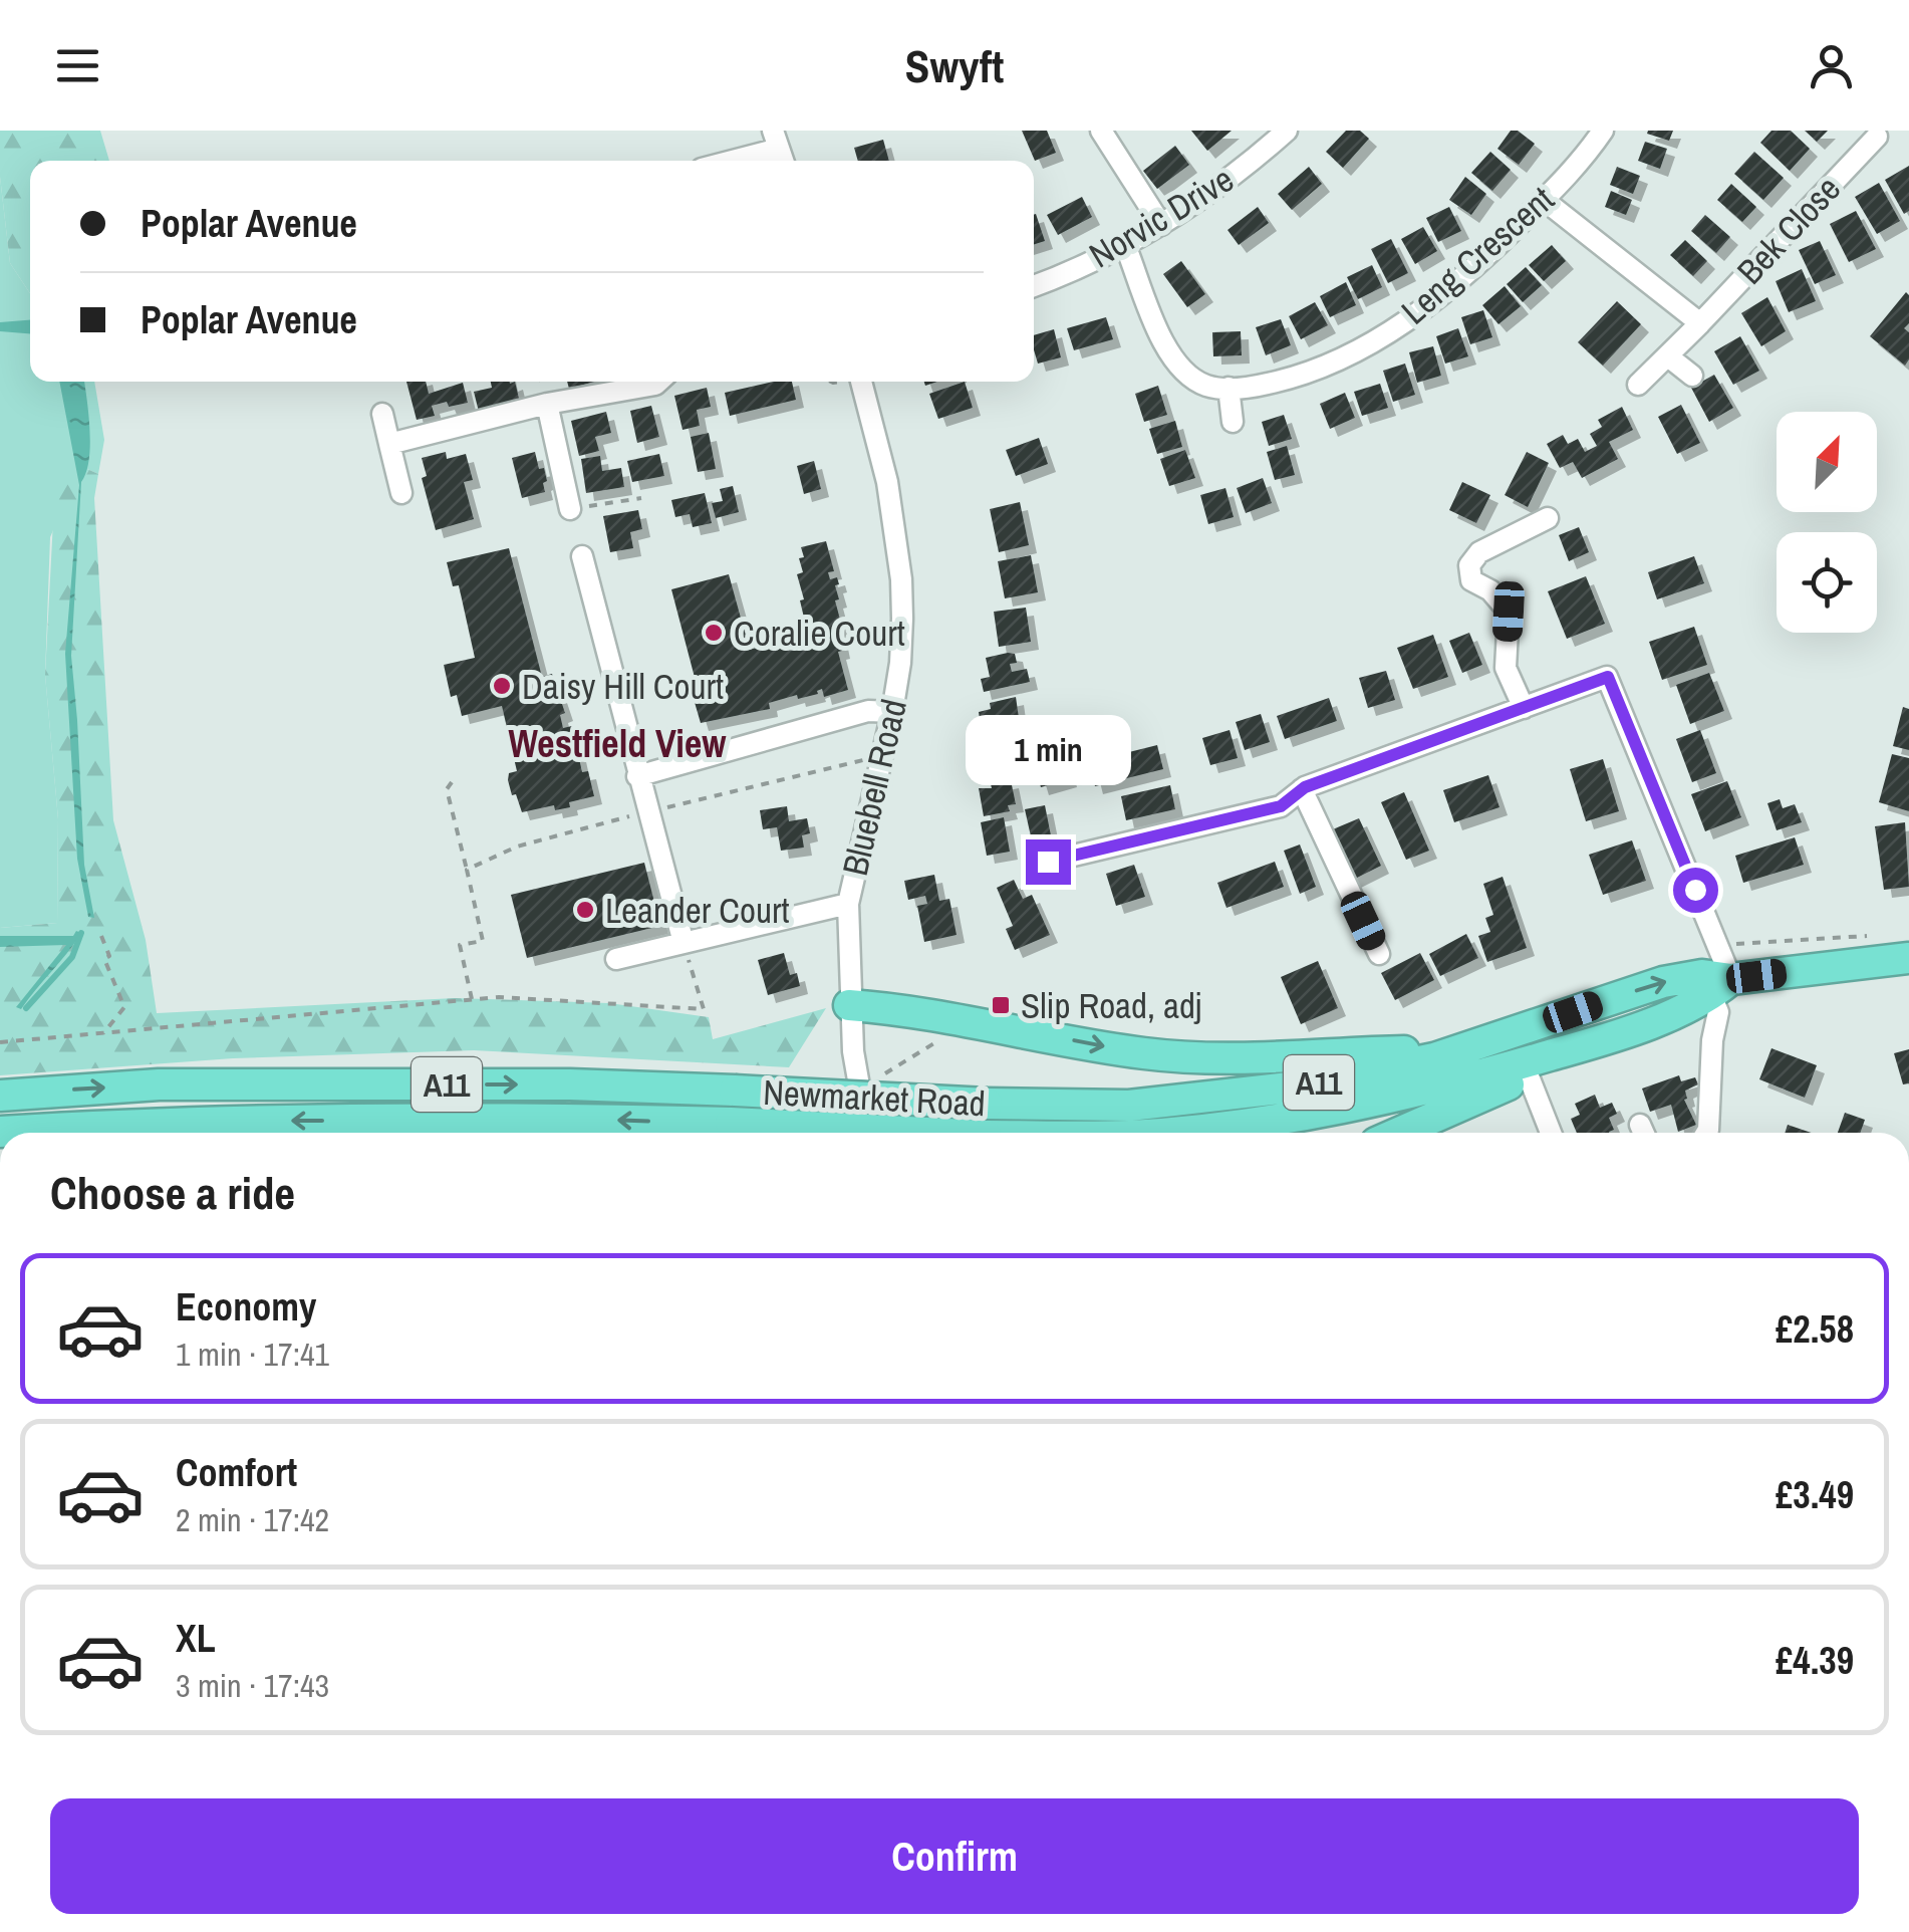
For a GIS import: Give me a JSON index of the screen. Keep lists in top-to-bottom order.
{
  "streets": {
    "highway": ["A11", "Newmarket Road"],
    "street": [
      "Norvic Drive",
      "Bek Close",
      "Leng Crescent",
      "Bluebell Road"
    ]
  },
  "crossings": [
    ["Norvic Drive", "Leng Crescent"],
    ["Bluebell Road", "A11"],
    ["A11", "Newmarket Road"]
  ],
  "districts": ["Westfield View"],
  "places": {
    "other": ["Coralie Court", "Daisy Hill Court", "Leander Court"],
    "transit": ["Slip Road, adj"]
  },
  "north": "top right",
  "page": {
    "header": "Swyft",
    "banner": ["Poplar Avenue", "Poplar Avenue"],
    "bubble": "1 min",
    "heading": "Choose a ride",
    "list": [
      {
        "name": "Economy",
        "note": "1 min · 17:41",
        "value": "£2.58"
      },
      {
        "name": "Comfort",
        "note": "2 min · 17:42",
        "value": "£3.49"
      },
      {
        "name": "XL",
        "note": "3 min · 17:43",
        "value": "£4.39"
      }
    ],
    "buttons": "Confirm"
  }
}
